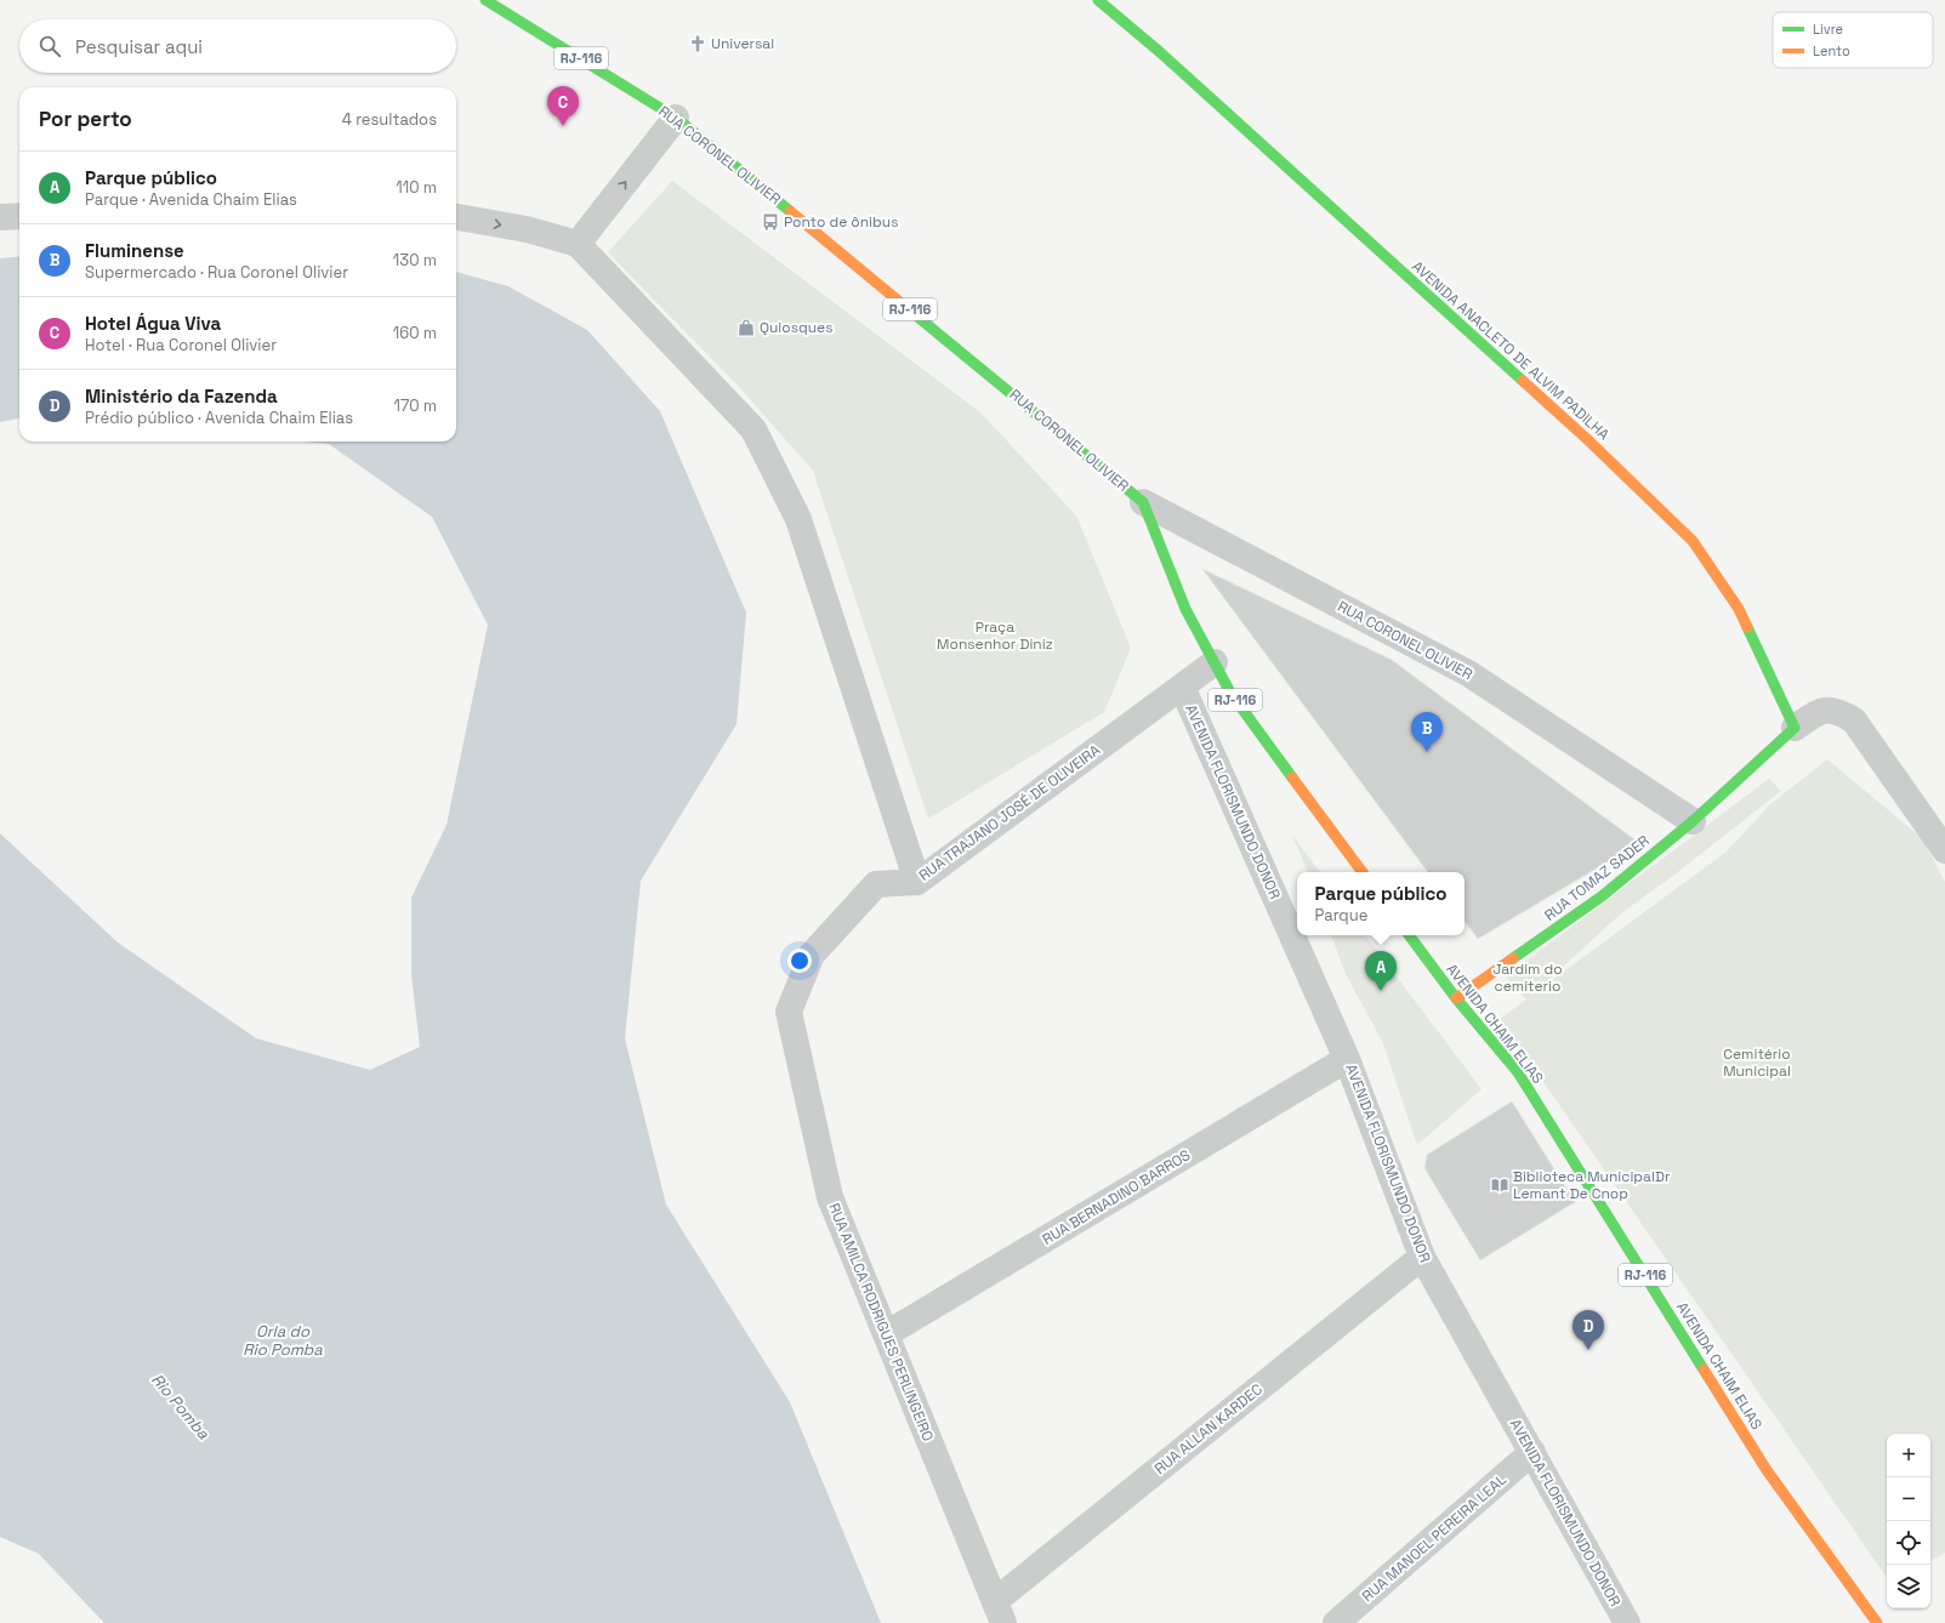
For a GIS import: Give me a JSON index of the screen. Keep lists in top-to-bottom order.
{
  "streets": {
    "main road": [
      "RJ-116",
      "RUA CORONEL OLIVIER",
      "AVENIDA ANACLETO DE ALVIM PADILHA",
      "RUA TOMAZ SADER",
      "AVENIDA CHAIM ELIAS"
    ],
    "street": [
      "AVENIDA FLORISMUNDO DONOR",
      "RUA TRAJANO JOSÉ DE OLIVEIRA",
      "RUA BERNADINO BARROS",
      "RUA AMILCA RODRIGUES PERLINGEIRO",
      "RUA ALLAN KARDEC",
      "RUA MANOEL PEREIRA LEAL"
    ]
  },
  "crossings": [
    ["RJ-116", "RUA CORONEL OLIVIER"],
    ["RJ-116", "RUA TRAJANO JOSÉ DE OLIVEIRA"],
    ["RUA CORONEL OLIVIER", "RUA TOMAZ SADER"],
    ["AVENIDA ANACLETO DE ALVIM PADILHA", "RUA TOMAZ SADER"],
    ["AVENIDA FLORISMUNDO DONOR", "RUA TRAJANO JOSÉ DE OLIVEIRA"],
    ["AVENIDA FLORISMUNDO DONOR", "RUA BERNADINO BARROS"],
    ["AVENIDA FLORISMUNDO DONOR", "RUA ALLAN KARDEC"],
    ["AVENIDA FLORISMUNDO DONOR", "RUA MANOEL PEREIRA LEAL"],
    ["RUA TRAJANO JOSÉ DE OLIVEIRA", "RUA AMILCA RODRIGUES PERLINGEIRO"],
    ["RUA TOMAZ SADER", "AVENIDA CHAIM ELIAS"],
    ["RUA BERNADINO BARROS", "RUA AMILCA RODRIGUES PERLINGEIRO"],
    ["RUA AMILCA RODRIGUES PERLINGEIRO", "RUA ALLAN KARDEC"]
  ],
  "water": ["Orla do Rio Pomba", "Rio Pomba"],
  "parks": ["Praça Monsenhor Diniz", "Jardim do cemiterio", "Cemitério Municipal"],
  "places": {
    "church": ["Universal"],
    "bus stop": ["Ponto de ônibus"],
    "shop": ["Quiosques"],
    "library": ["Biblioteca MunicipalDr Lemant De Cnop"]
  },
  "legend": ["Livre", "Lento"],
  "page": {
    "search": "Pesquisar aqui",
    "pins": [
      "C",
      "B",
      "A",
      "D"
    ],
    "heading": ["Por perto", "4 resultados"],
    "list": [
      {
        "mark": "A",
        "name": "Parque público",
        "note": "Parque · Avenida Chaim Elias",
        "value": "110 m"
      },
      {
        "mark": "B",
        "name": "Fluminense",
        "note": "Supermercado · Rua Coronel Olivier",
        "value": "130 m"
      },
      {
        "mark": "C",
        "name": "Hotel Água Viva",
        "note": "Hotel · Rua Coronel Olivier",
        "value": "160 m"
      },
      {
        "mark": "D",
        "name": "Ministério da Fazenda",
        "note": "Prédio público · Avenida Chaim Elias",
        "value": "170 m"
      }
    ],
    "popup": ["Parque público", "Parque"],
    "map_buttons": ["+", "−"]
  }
}
